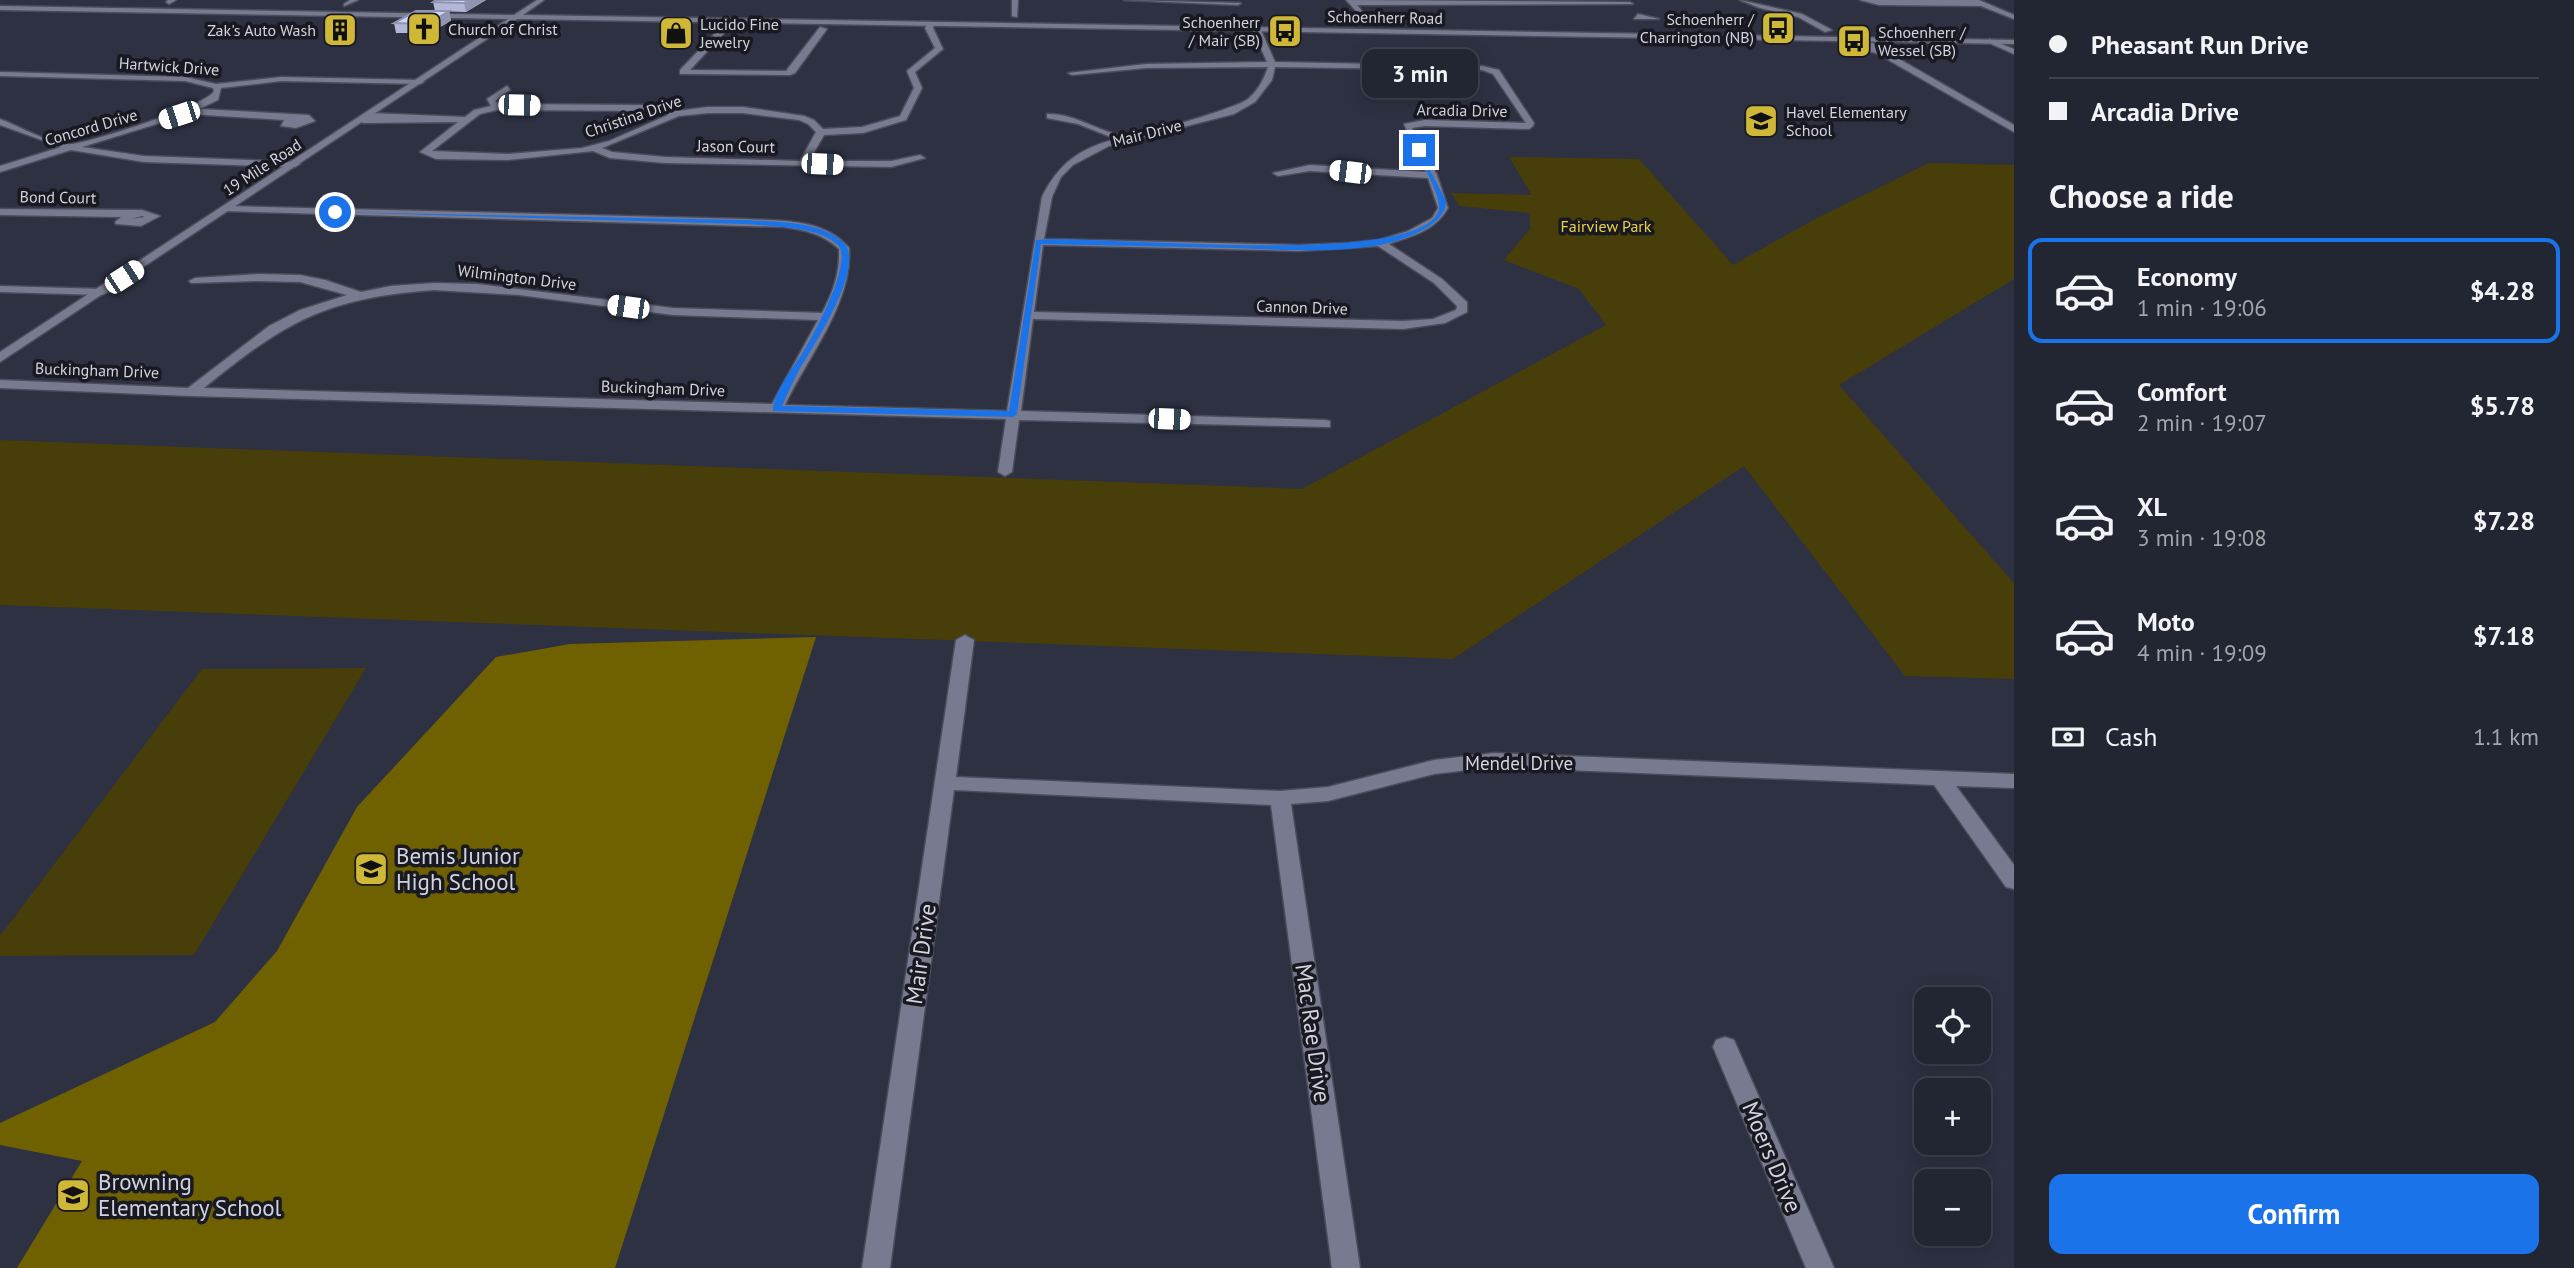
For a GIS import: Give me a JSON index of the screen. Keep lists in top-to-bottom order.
{
  "streets": {
    "street": [
      "Schoenherr Road",
      "Hartwick Drive",
      "Arcadia Drive",
      "Christina Drive",
      "Concord Drive",
      "Mair Drive",
      "Jason Court",
      "19 Mile Road",
      "Bond Court",
      "Wilmington Drive",
      "Cannon Drive",
      "Buckingham Drive",
      "Mendel Drive",
      "Mac Rae Drive",
      "Moers Drive"
    ]
  },
  "crossings": [
    ["Schoenherr Road", "19 Mile Road"],
    ["Hartwick Drive", "Concord Drive"],
    ["Hartwick Drive", "19 Mile Road"],
    ["Arcadia Drive", "Mair Drive"],
    ["Arcadia Drive", "Cannon Drive"],
    ["Christina Drive", "Jason Court"],
    ["Mair Drive", "Cannon Drive"],
    ["Mair Drive", "Buckingham Drive"],
    ["Mair Drive", "Mendel Drive"],
    ["Wilmington Drive", "Buckingham Drive"],
    ["Mendel Drive", "Mac Rae Drive"]
  ],
  "parks": ["Fairview Park"],
  "places": {
    "bus stop": ["Schoenherr / Charrington (NB)", "Schoenherr / Mair (SB)", "Schoenherr / Wessel (SB)"],
    "church": ["Church of Christ"],
    "building": ["Zak's Auto Wash"],
    "shop": ["Lucido Fine Jewelry"],
    "school or university": ["Havel Elementary School", "Bemis Junior High School", "Browning Elementary School"]
  },
  "page": {
    "banner": ["Pheasant Run Drive", "Arcadia Drive"],
    "bubble": "3 min",
    "heading": "Choose a ride",
    "list": [
      {
        "name": "Economy",
        "note": "1 min · 19:06",
        "value": "$4.28"
      },
      {
        "name": "Comfort",
        "note": "2 min · 19:07",
        "value": "$5.78"
      },
      {
        "name": "XL",
        "note": "3 min · 19:08",
        "value": "$7.28"
      },
      {
        "name": "Moto",
        "note": "4 min · 19:09",
        "value": "$7.18"
      }
    ],
    "pay": ["Cash", "1.1 km"],
    "map_buttons": ["+", "−"],
    "buttons": "Confirm"
  }
}
